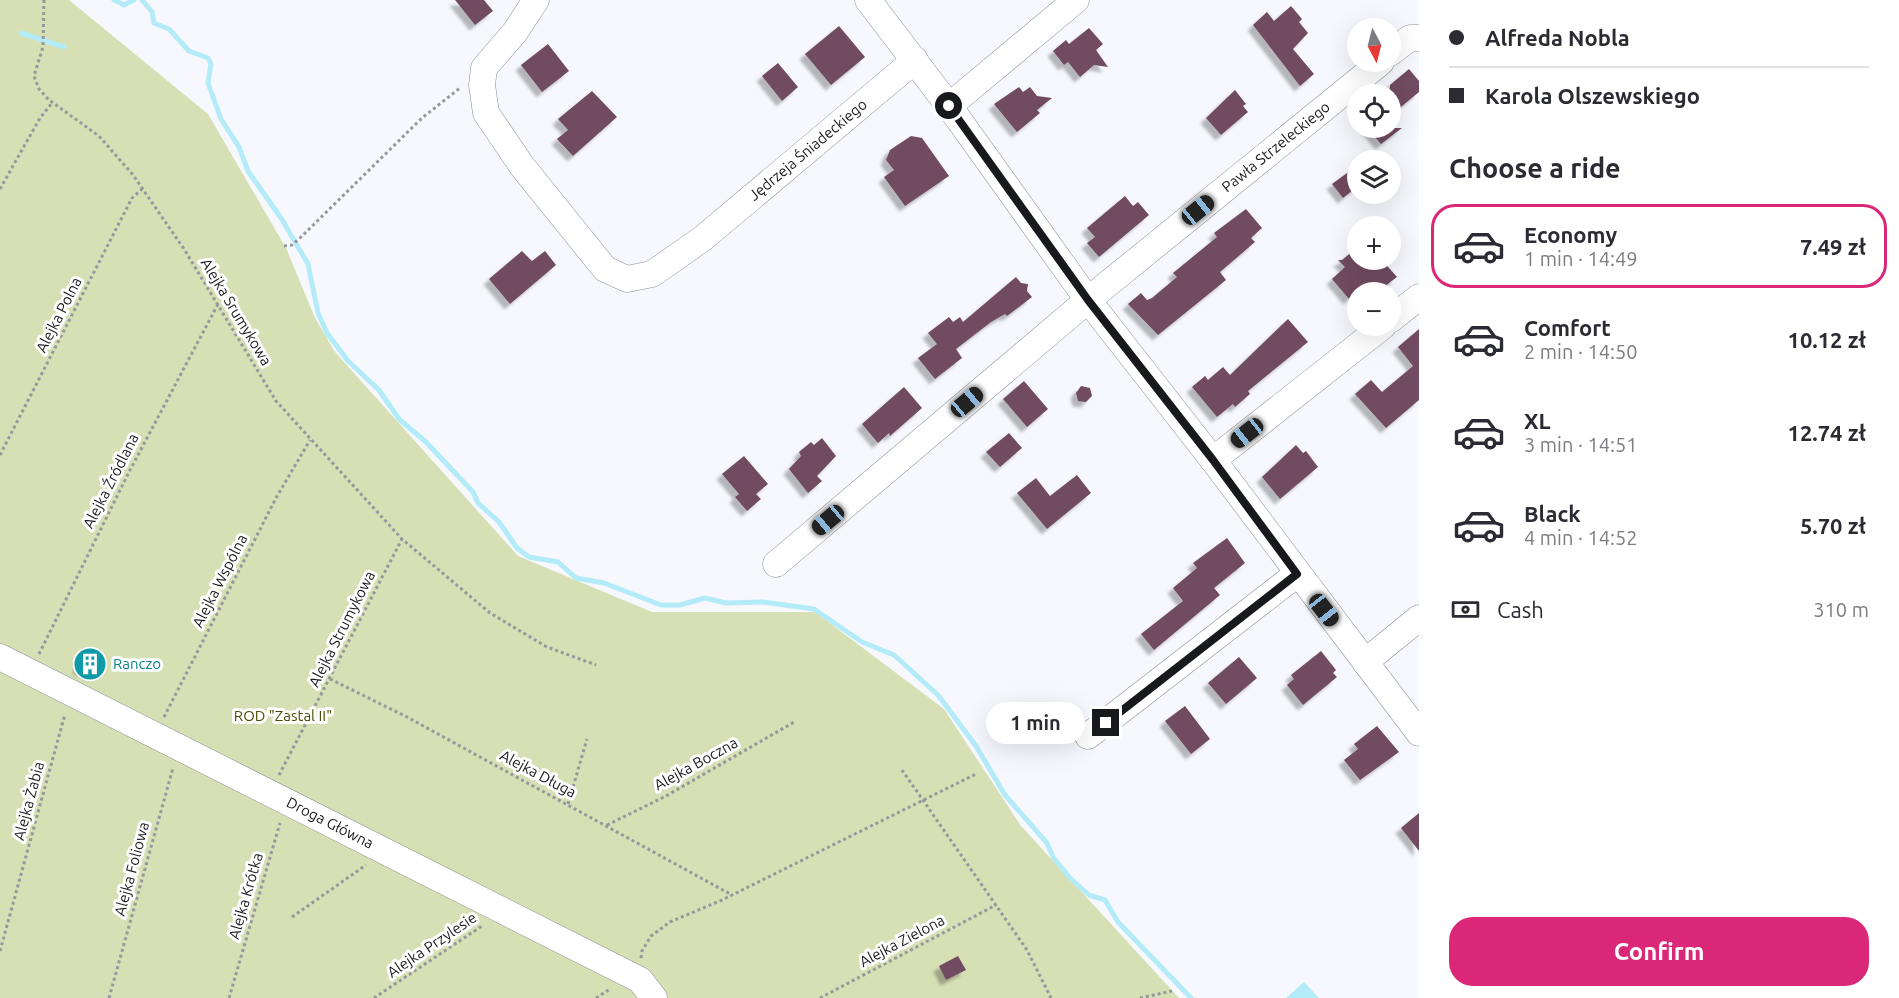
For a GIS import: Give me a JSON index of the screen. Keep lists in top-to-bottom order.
{
  "streets": {
    "street": ["Pawła Strzeleckiego", "Jędrzeja Śniadeckiego", "Droga Główna"],
    "path": [
      "Alejka Srumykowa",
      "Alejka Polna",
      "Alejka Źródlana",
      "Alejka Wspólna",
      "Alejka Strumykowa",
      "Alejka Boczna",
      "Alejka Długa",
      "Alejka Żabia",
      "Alejka Foliowa",
      "Alejka Krótka",
      "Alejka Zielona",
      "Alejka Przylesie"
    ]
  },
  "crossings": [
    ["Alejka Srumykowa", "Alejka Polna"],
    ["Alejka Srumykowa", "Alejka Źródlana"],
    ["Alejka Srumykowa", "Alejka Wspólna"],
    ["Alejka Srumykowa", "Alejka Strumykowa"],
    ["Alejka Źródlana", "Droga Główna"],
    ["Alejka Wspólna", "Droga Główna"],
    ["Alejka Strumykowa", "Alejka Długa"],
    ["Alejka Strumykowa", "Droga Główna"],
    ["Alejka Strumykowa", "Alejka Krótka"],
    ["Alejka Boczna", "Alejka Długa"],
    ["Alejka Żabia", "Droga Główna"],
    ["Droga Główna", "Alejka Foliowa"],
    ["Droga Główna", "Alejka Krótka"],
    ["Droga Główna", "Alejka Przylesie"]
  ],
  "parks": ["ROD \"Zastal II\""],
  "places": {
    "building": ["Ranczo"]
  },
  "north": "bottom",
  "page": {
    "banner": ["Alfreda Nobla", "Karola Olszewskiego"],
    "map_buttons": ["+", "−"],
    "heading": "Choose a ride",
    "list": [
      {
        "name": "Economy",
        "note": "1 min · 14:49",
        "value": "7.49 zł"
      },
      {
        "name": "Comfort",
        "note": "2 min · 14:50",
        "value": "10.12 zł"
      },
      {
        "name": "XL",
        "note": "3 min · 14:51",
        "value": "12.74 zł"
      },
      {
        "name": "Black",
        "note": "4 min · 14:52",
        "value": "5.70 zł"
      }
    ],
    "pay": ["Cash", "310 m"],
    "bubble": "1 min",
    "buttons": "Confirm"
  }
}
